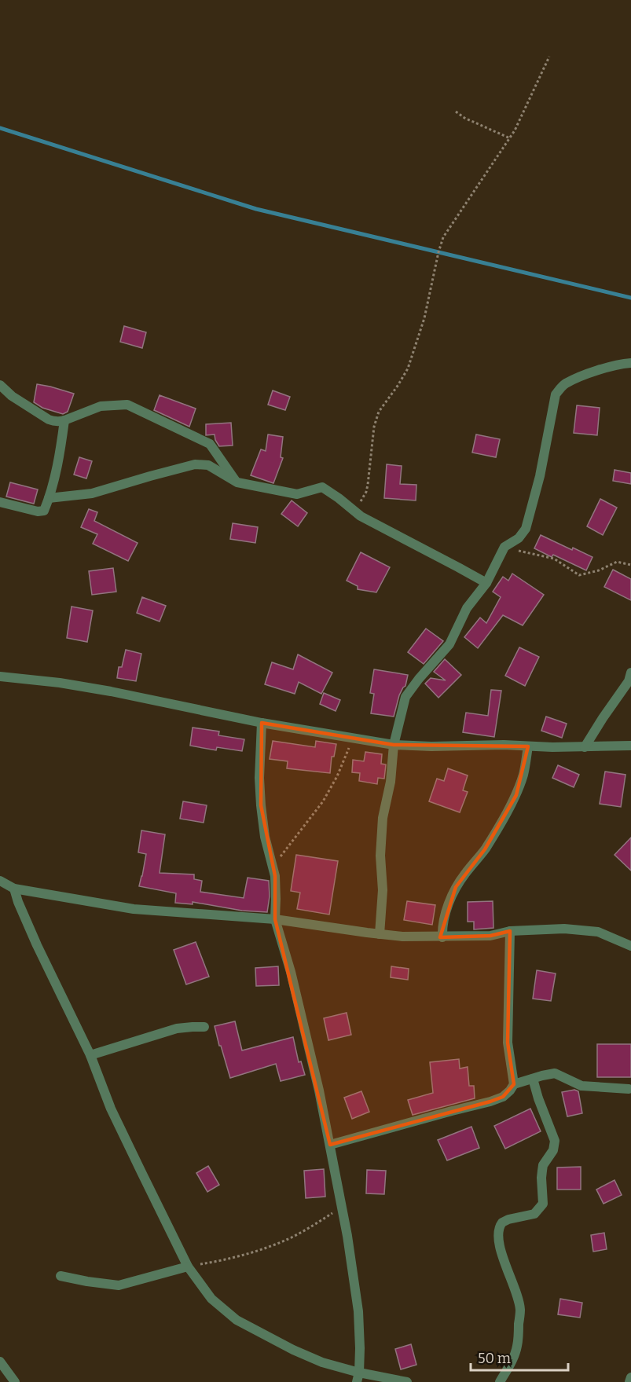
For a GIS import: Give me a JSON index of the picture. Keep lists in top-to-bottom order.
{
  "scale_bar": "50 m"
}
